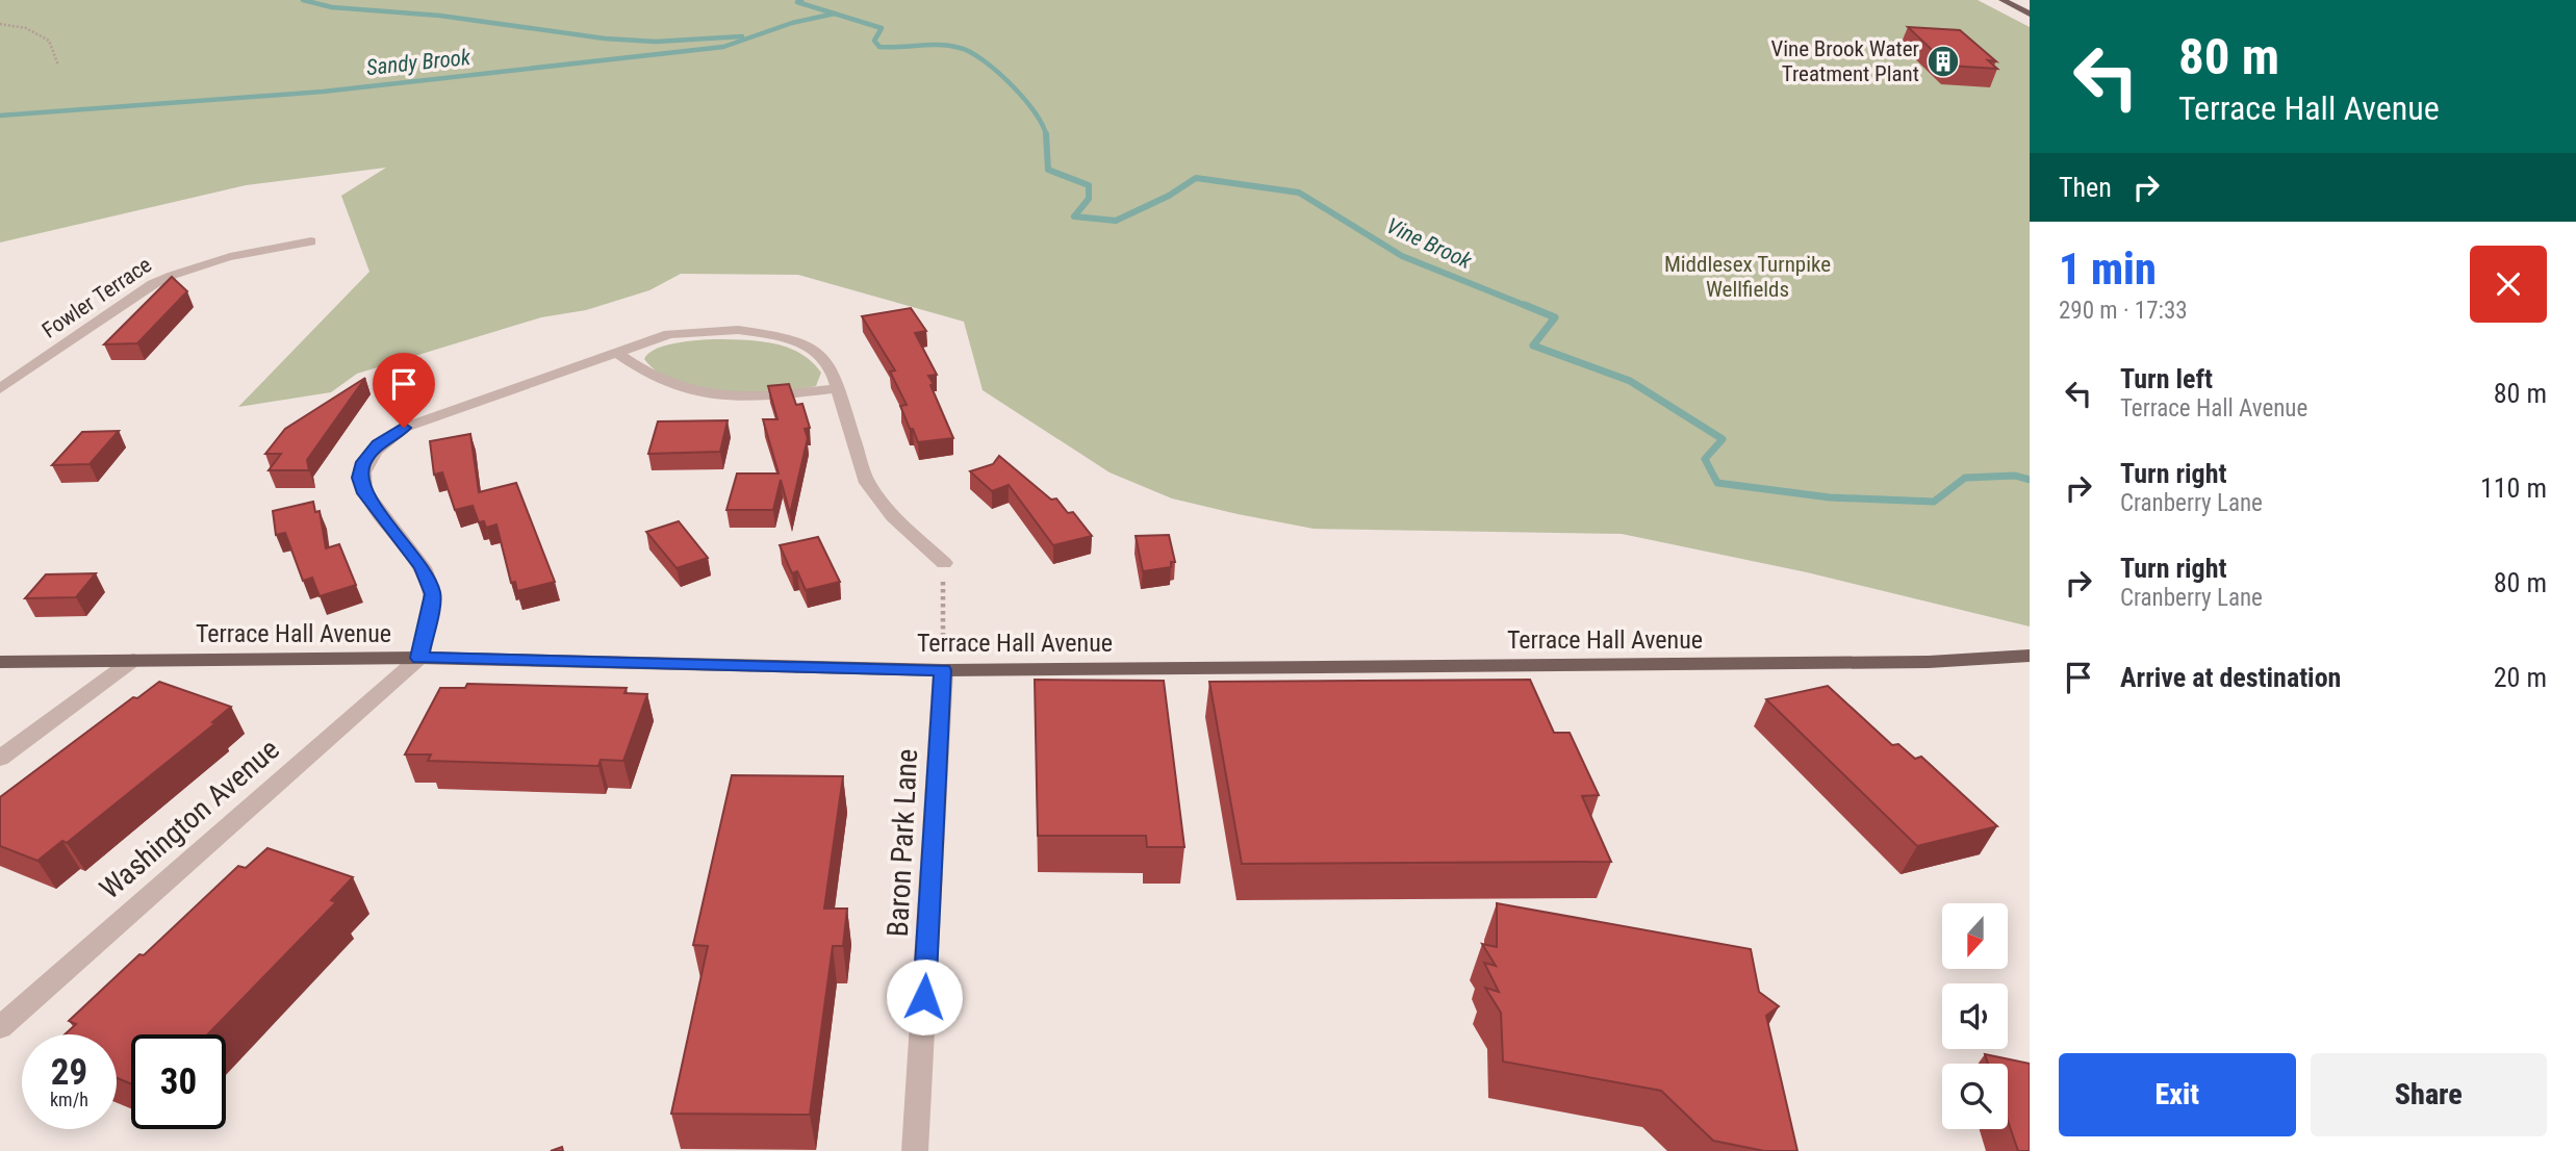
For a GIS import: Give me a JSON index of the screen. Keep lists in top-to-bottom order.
{
  "streets": {
    "main road": ["Terrace Hall Avenue"],
    "street": ["Fowler Terrace", "Washington Avenue", "Baron Park Lane"]
  },
  "crossings": [
    ["Terrace Hall Avenue", "Washington Avenue"],
    ["Terrace Hall Avenue", "Baron Park Lane"]
  ],
  "water": ["Sandy Brook", "Vine Brook"],
  "parks": ["Middlesex Turnpike Wellfields"],
  "places": {
    "building": ["Vine Brook Water Treatment Plant"]
  },
  "north": "bottom",
  "page": {
    "turn": ["80 m", "Terrace Hall Avenue"],
    "then": "Then",
    "heading": ["1 min", "290 m · 17:33"],
    "list": [
      {
        "name": "Turn left",
        "note": "Terrace Hall Avenue",
        "value": "80 m"
      },
      {
        "name": "Turn right",
        "note": "Cranberry Lane",
        "value": "110 m"
      },
      {
        "name": "Turn right",
        "note": "Cranberry Lane",
        "value": "80 m"
      },
      {
        "name": "Arrive at destination",
        "value": "20 m"
      }
    ],
    "speed": "29 km/h",
    "limit": "30",
    "buttons": ["Exit", "Share"]
  }
}
